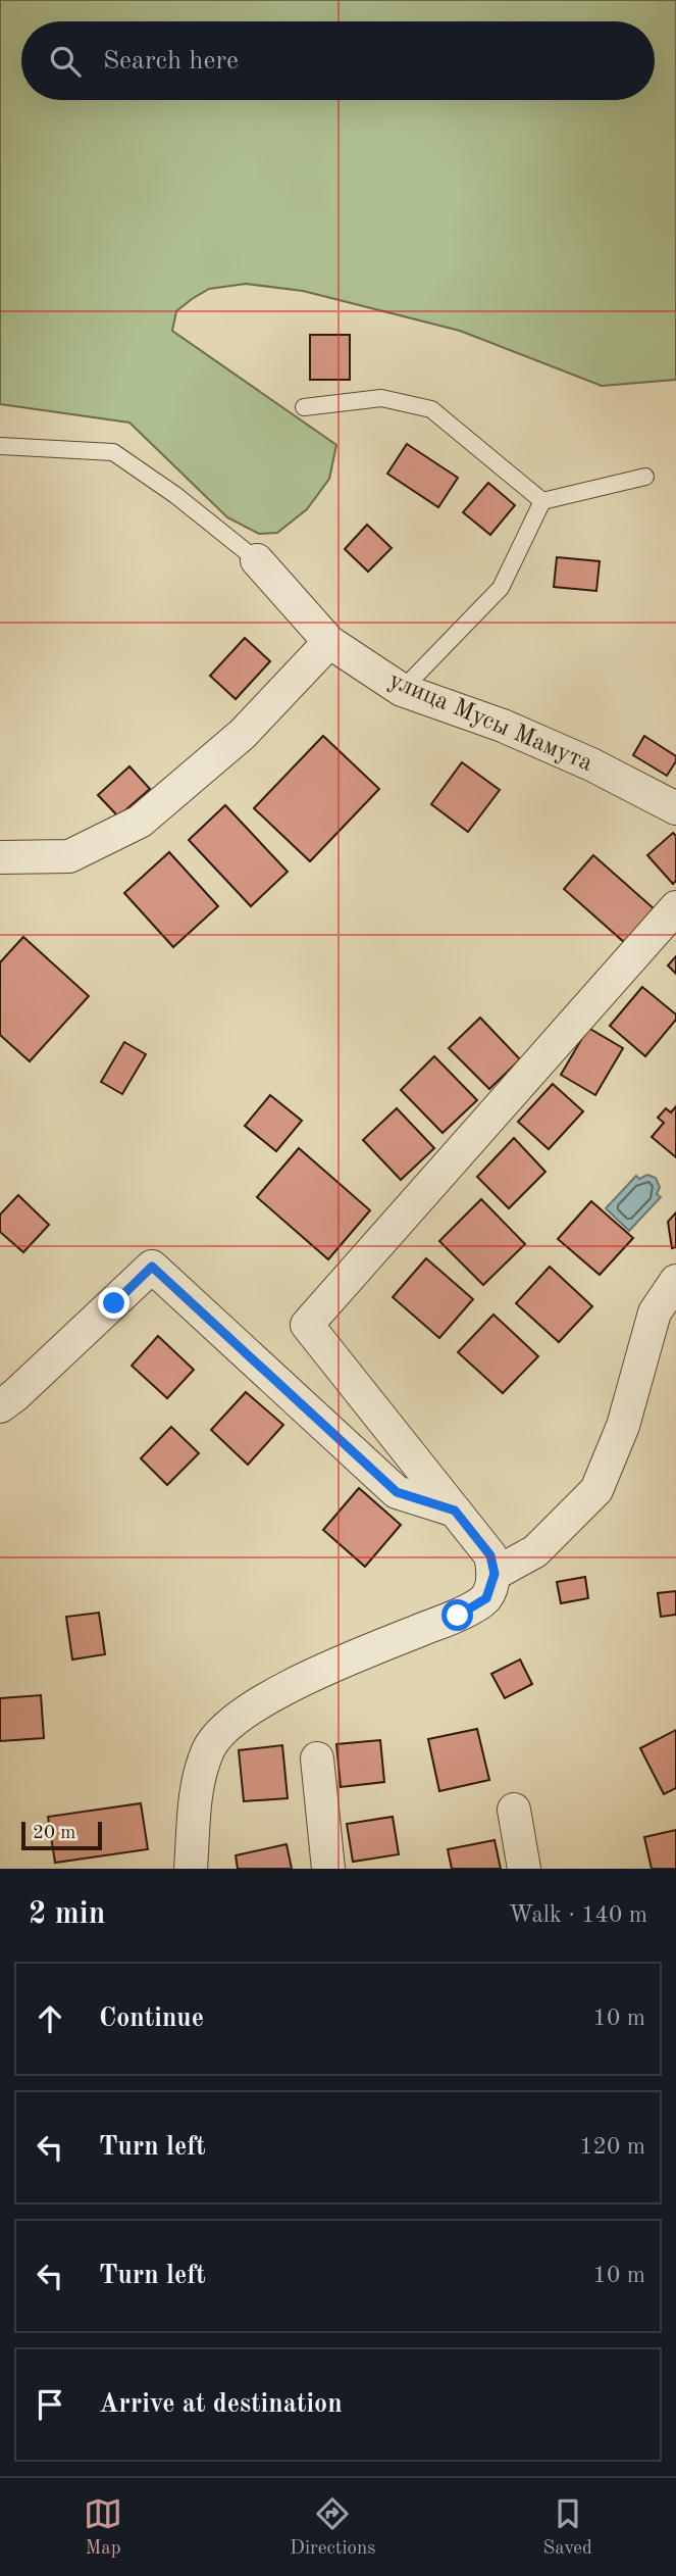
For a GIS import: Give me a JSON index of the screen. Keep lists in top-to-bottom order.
{
  "streets": {
    "street": ["улица Мусы Мамута"]
  },
  "scale_bar": "20 m",
  "page": {
    "search": "Search here",
    "scale": "20 m",
    "heading": ["2 min", "Walk · 140 m"],
    "list": [
      ["Continue", "10 m"],
      ["Turn left", "120 m"],
      ["Turn left", "10 m"],
      "Arrive at destination"
    ],
    "nav": ["Map", "Directions", "Saved"]
  }
}
